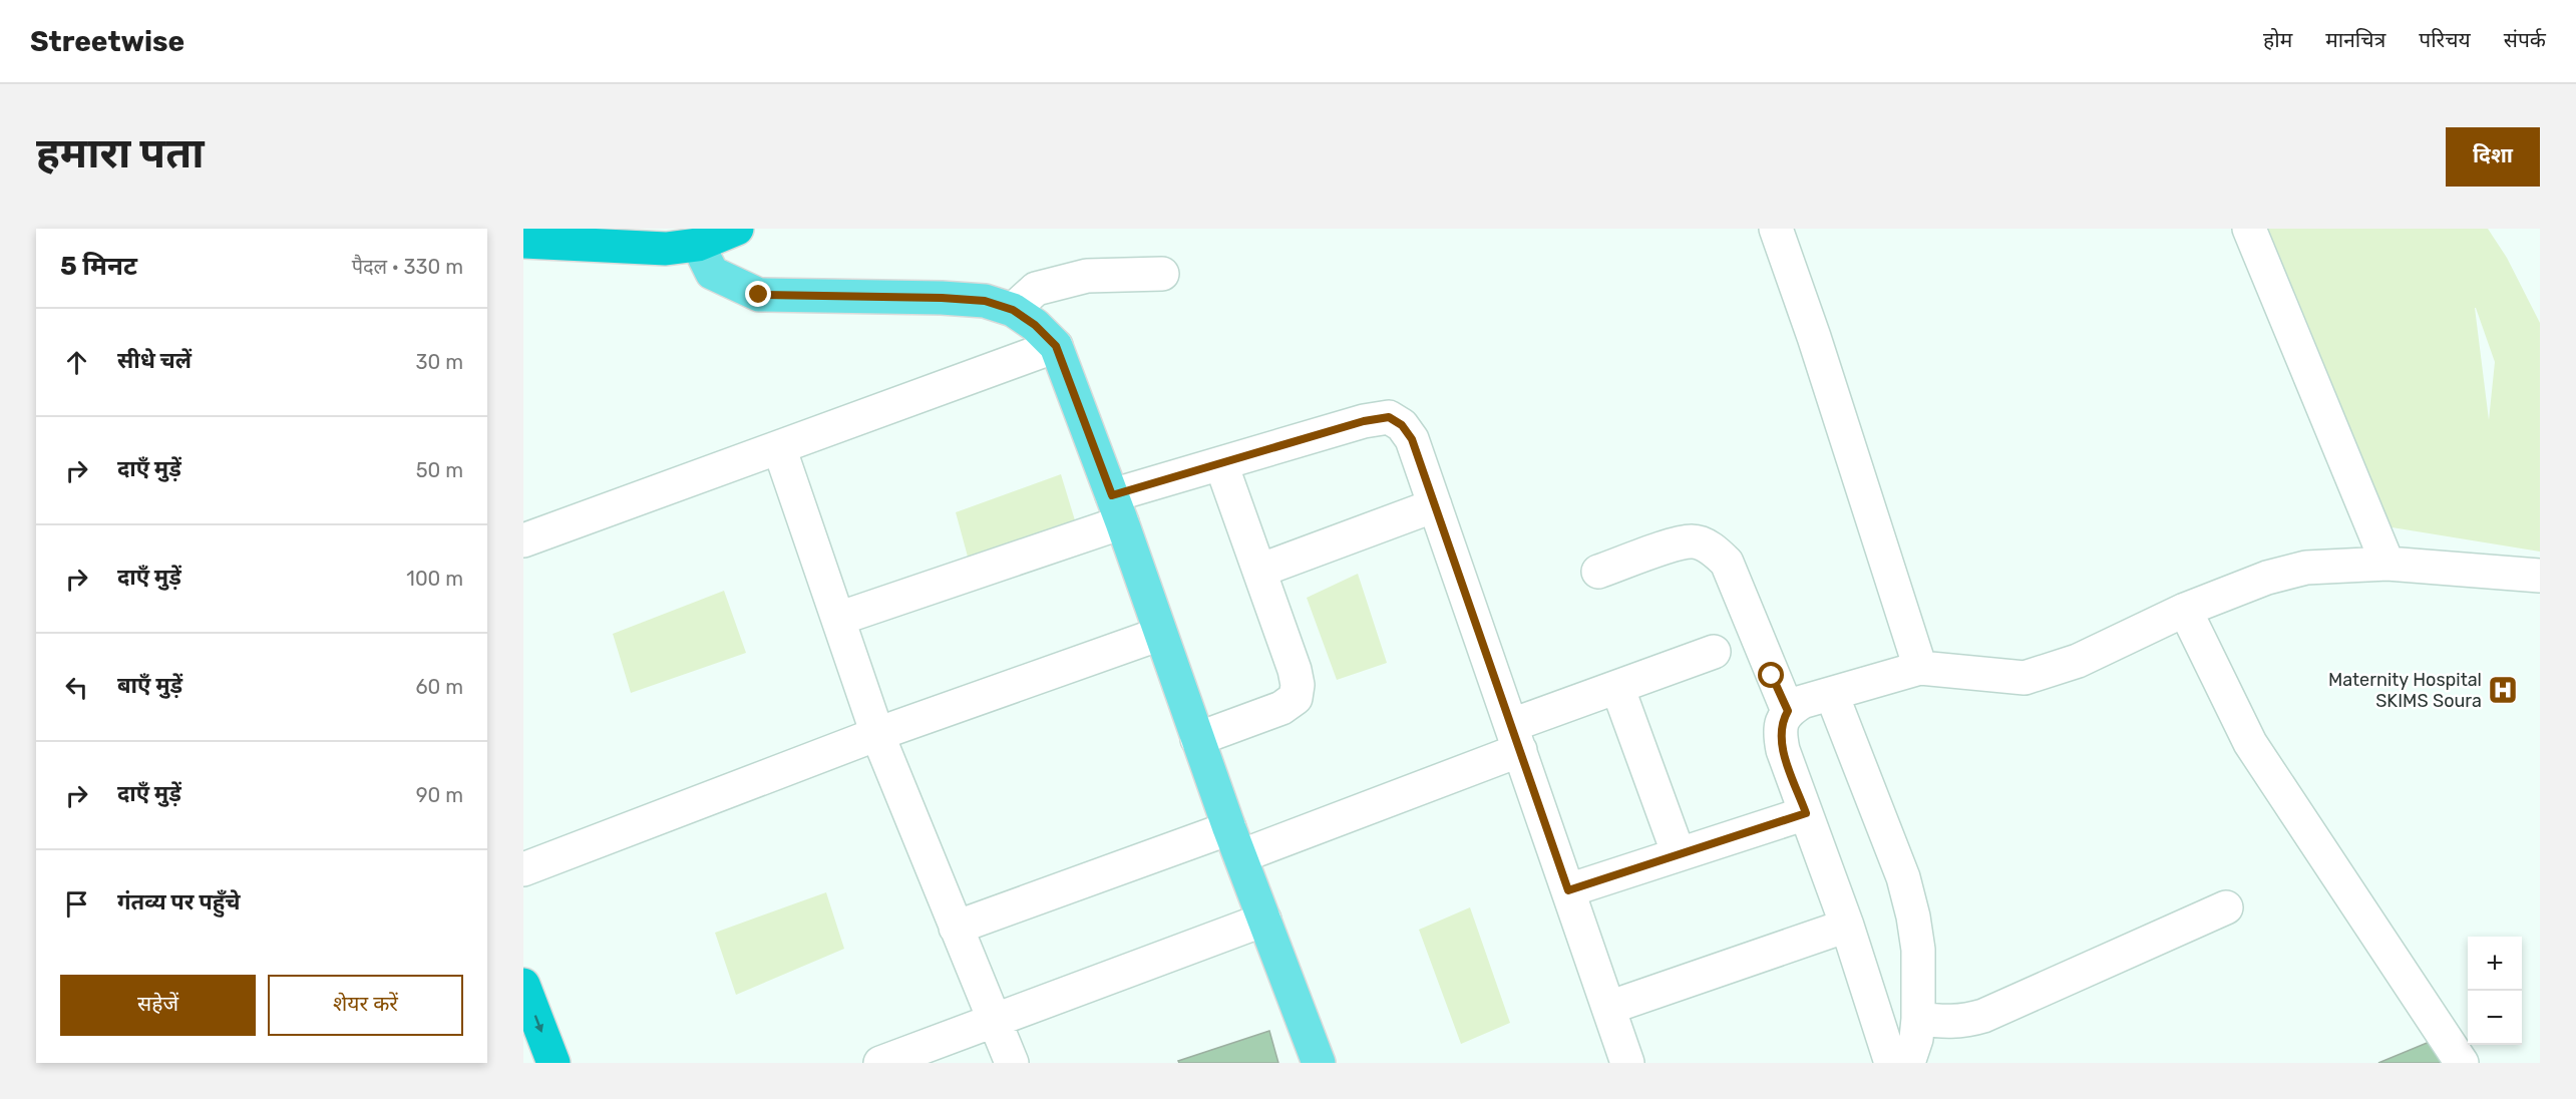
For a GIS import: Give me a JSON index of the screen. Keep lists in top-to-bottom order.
{
  "places": {
    "hospital": ["Maternity Hospital SKIMS Soura"]
  },
  "page": {
    "header": "Streetwise",
    "nav": [
      "होम",
      "मानचित्र",
      "परिचय",
      "संपर्क"
    ],
    "buttons": [
      "दिशा",
      ["सहेजें", "शेयर करें"]
    ],
    "title": "हमारा पता",
    "heading": ["5 मिनट", "पैदल · 330 m"],
    "list": [
      ["सीधे चलें", "30 m"],
      ["दाएँ मुड़ें", "50 m"],
      ["दाएँ मुड़ें", "100 m"],
      ["बाएँ मुड़ें", "60 m"],
      ["दाएँ मुड़ें", "90 m"],
      "गंतव्य पर पहुँचे"
    ],
    "map_buttons": ["+", "−"]
  }
}
